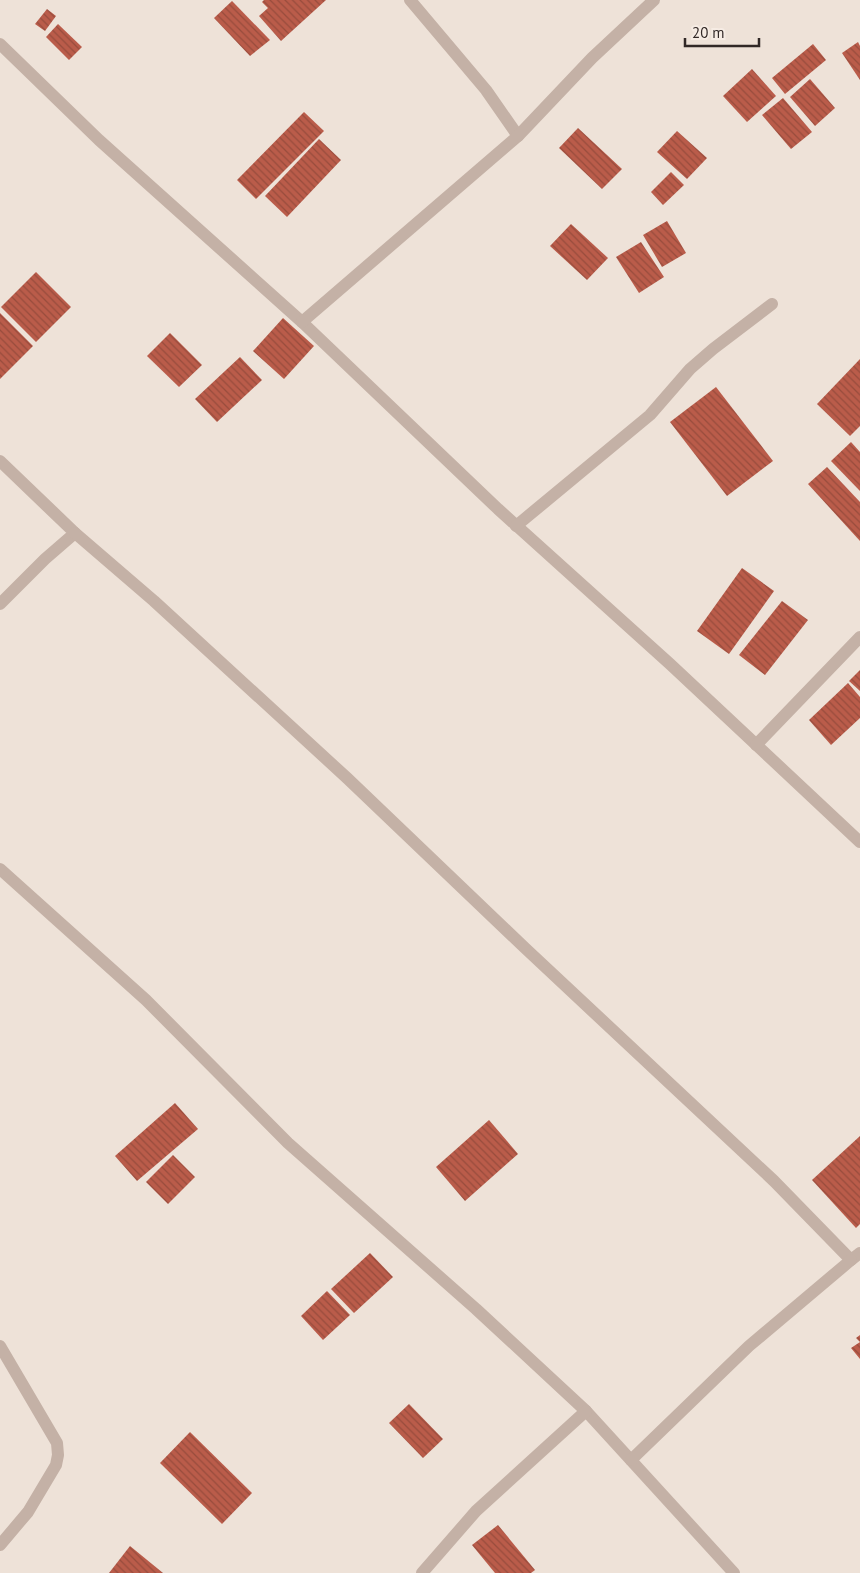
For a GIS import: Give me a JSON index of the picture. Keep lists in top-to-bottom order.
{
  "scale_bar": "20 m"
}
